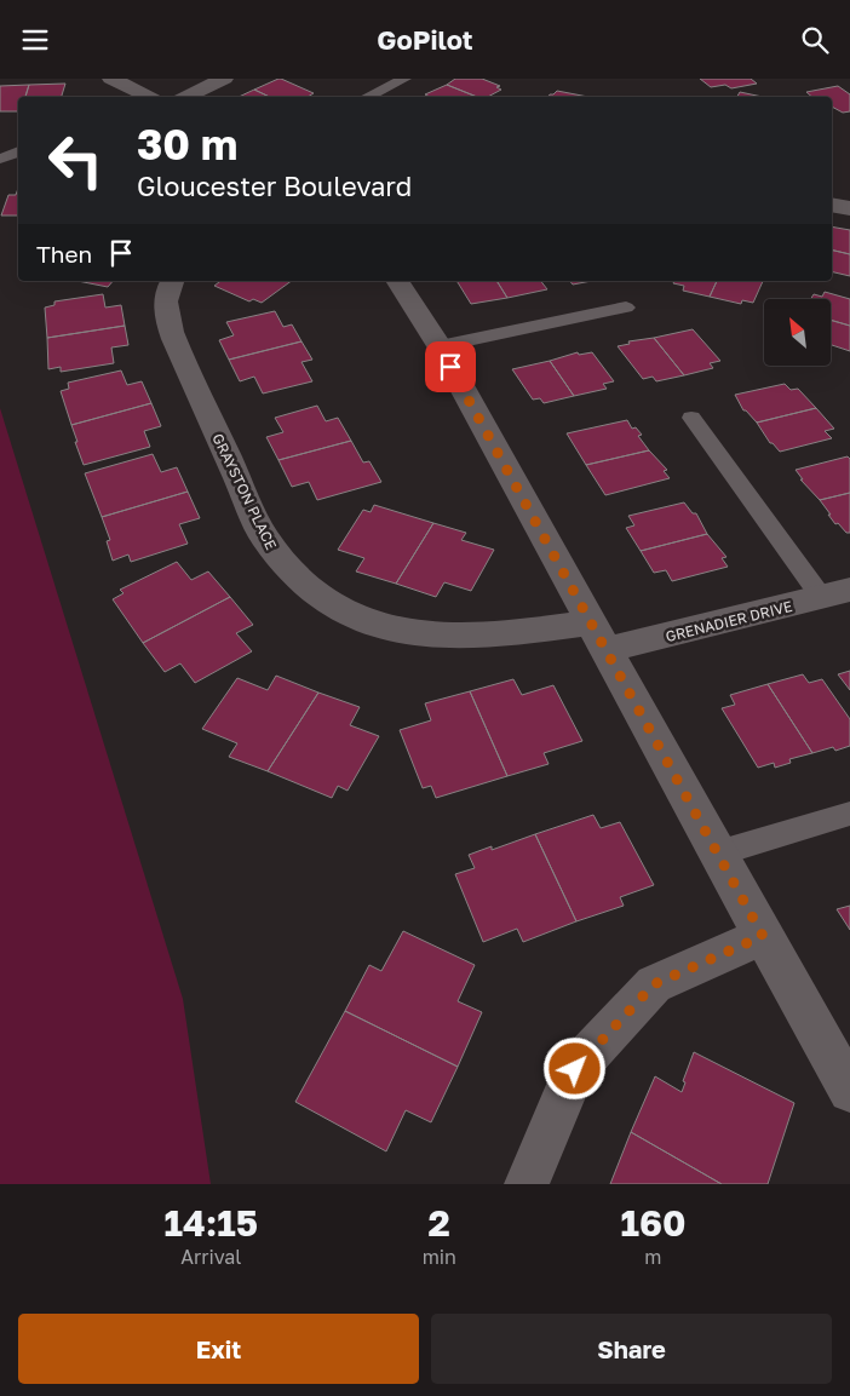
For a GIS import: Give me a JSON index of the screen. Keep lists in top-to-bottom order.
{
  "streets": {
    "street": ["GRAYSTON PLACE", "GRENADIER DRIVE"]
  },
  "crossings": [
    ["GRAYSTON PLACE", "GRENADIER DRIVE"]
  ],
  "north": "top left",
  "page": {
    "header": "GoPilot",
    "turn": ["30 m", "Gloucester Boulevard"],
    "then": "Then",
    "eta": [
      "14:15",
      "Arrival",
      "2",
      "min",
      "160",
      "m"
    ],
    "buttons": ["Exit", "Share"]
  }
}
